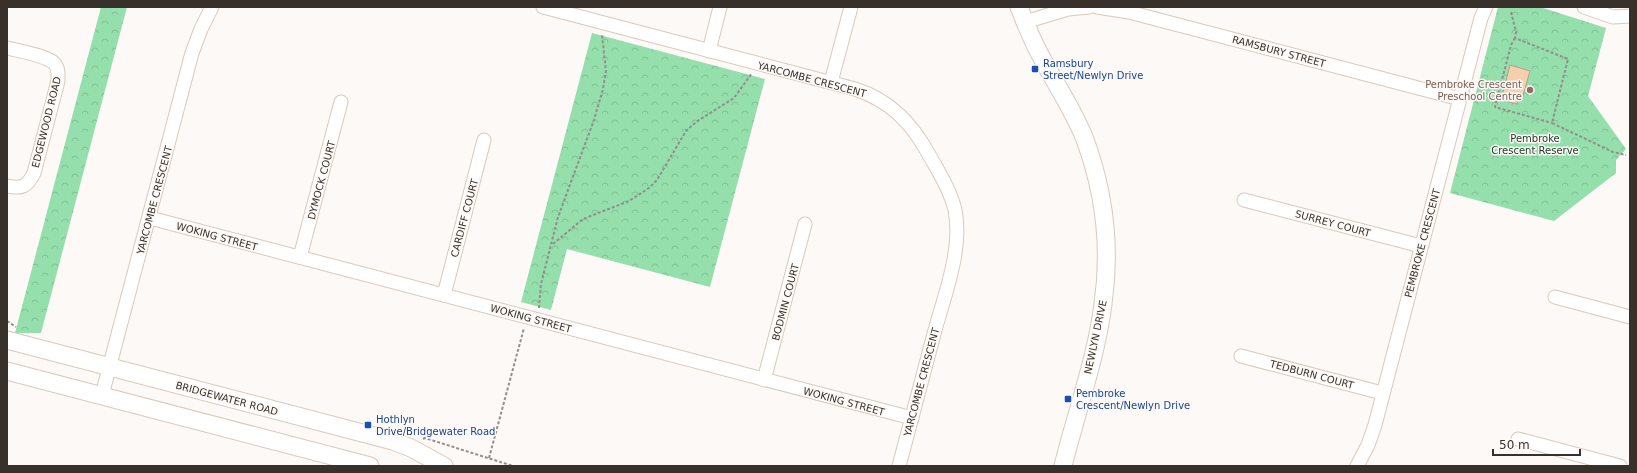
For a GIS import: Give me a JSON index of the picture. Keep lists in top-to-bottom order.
{
  "streets": {
    "street": [
      "RAMSBURY STREET",
      "YARCOMBE CRESCENT",
      "EDGEWOOD ROAD",
      "DYMOCK COURT",
      "CARDIFF COURT",
      "SURREY COURT",
      "WOKING STREET",
      "PEMBROKE CRESCENT",
      "BODMIN COURT",
      "NEWLYN DRIVE",
      "TEDBURN COURT",
      "BRIDGEWATER ROAD"
    ]
  },
  "crossings": [
    ["RAMSBURY STREET", "PEMBROKE CRESCENT"],
    ["YARCOMBE CRESCENT", "WOKING STREET"],
    ["YARCOMBE CRESCENT", "BRIDGEWATER ROAD"],
    ["DYMOCK COURT", "WOKING STREET"],
    ["CARDIFF COURT", "WOKING STREET"],
    ["SURREY COURT", "PEMBROKE CRESCENT"],
    ["WOKING STREET", "BODMIN COURT"],
    ["PEMBROKE CRESCENT", "TEDBURN COURT"]
  ],
  "parks": ["Pembroke Crescent Reserve"],
  "places": {
    "transit": ["Ramsbury Street/Newlyn Drive", "Pembroke Crescent/Newlyn Drive", "Hothlyn Drive/Bridgewater Road"],
    "other": ["Pembroke Crescent Preschool Centre"]
  },
  "scale_bar": "50 m"
}
